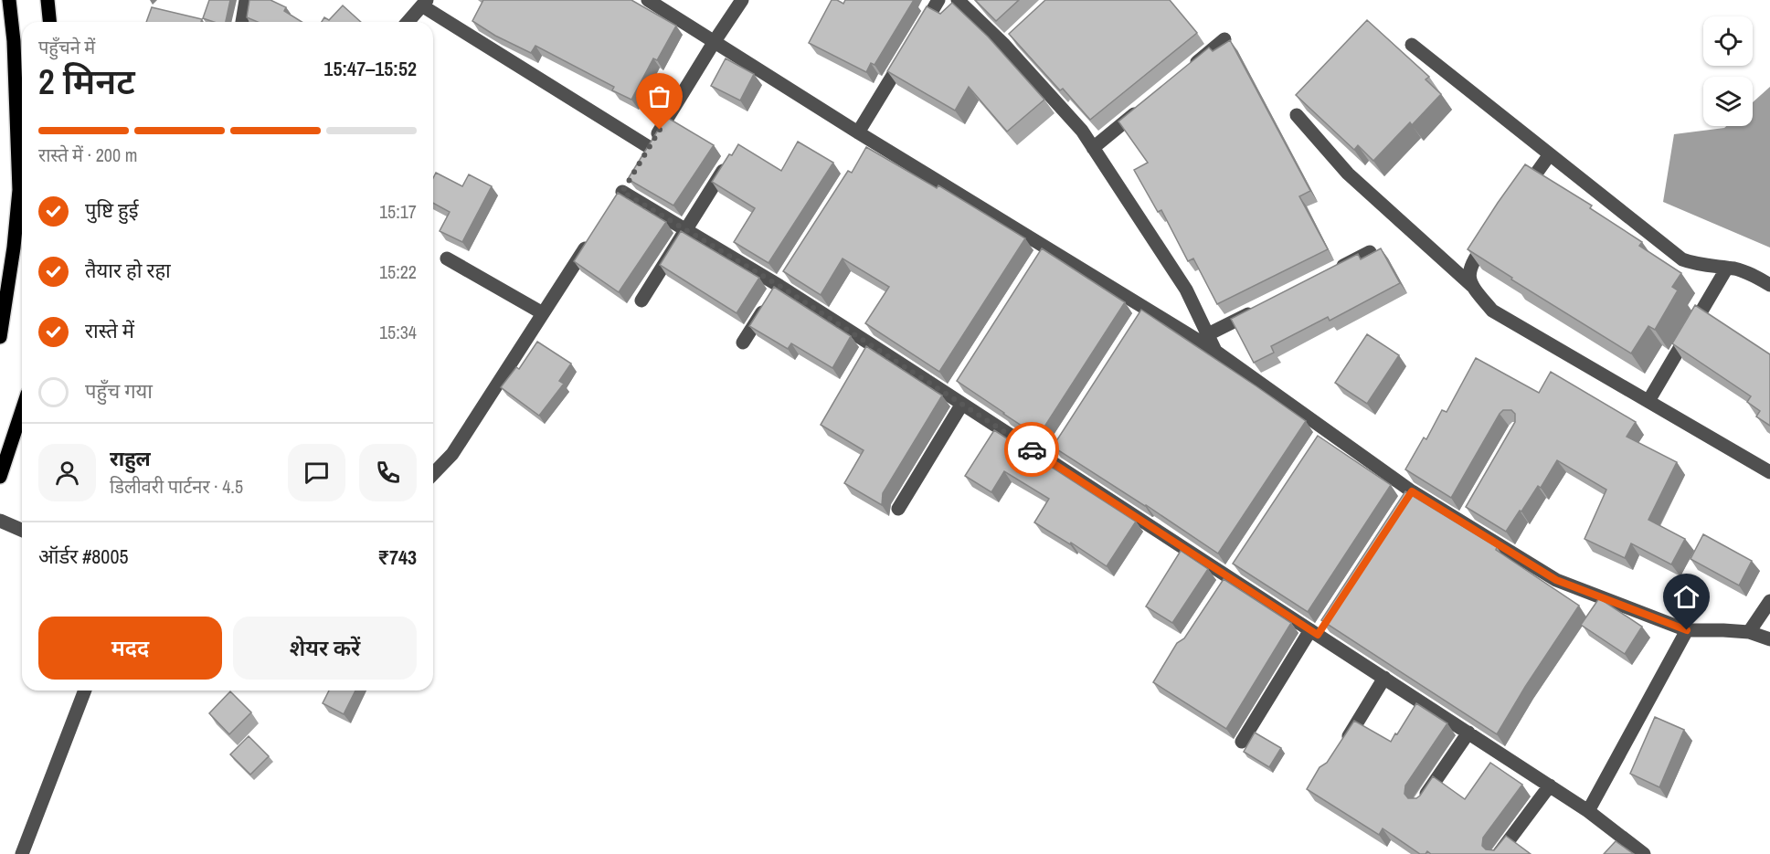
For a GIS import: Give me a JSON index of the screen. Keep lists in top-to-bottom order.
{
  "page": {
    "heading": ["2 मिनट", "पहुँचने में", "15:47–15:52"],
    "panel": [
      "राहुल",
      "डिलीवरी पार्टनर · 4.5",
      "ऑर्डर #8005",
      "₹743"
    ],
    "bar": "रास्ते में · 200 m",
    "list": [
      ["पुष्टि हुई", "15:17"],
      ["तैयार हो रहा", "15:22"],
      ["रास्ते में", "15:34"],
      "पहुँच गया"
    ],
    "buttons": ["मदद", "शेयर करें"]
  }
}
